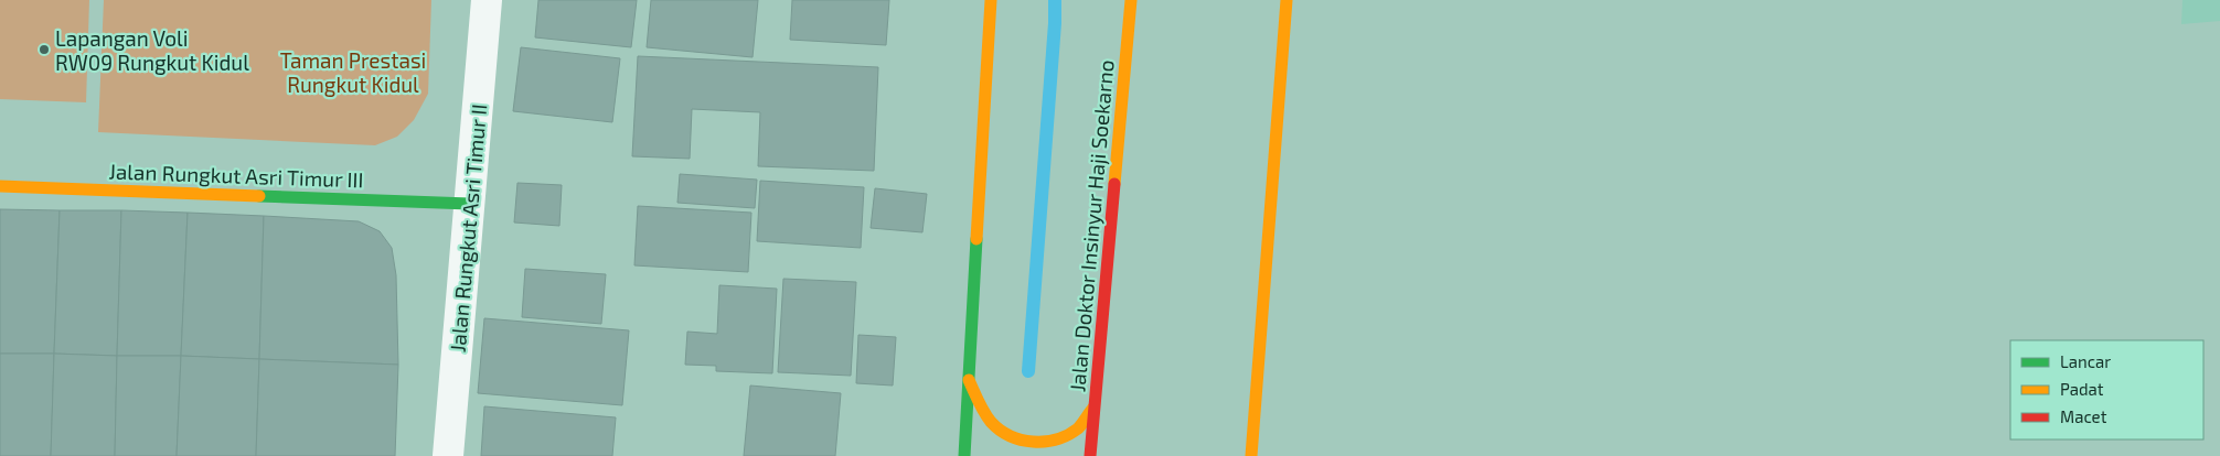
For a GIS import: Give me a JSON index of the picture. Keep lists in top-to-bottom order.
{
  "streets": {
    "main road": ["Jalan Rungkut Asri Timur III", "Jalan Doktor Insinyur Haji Soekarno"],
    "street": ["Jalan Rungkut Asri Timur II"]
  },
  "crossings": [
    ["Jalan Rungkut Asri Timur III", "Jalan Rungkut Asri Timur II"]
  ],
  "parks": ["Taman Prestasi Rungkut Kidul"],
  "places": ["Lapangan Voli RW09 Rungkut Kidul"],
  "legend": ["Lancar", "Padat", "Macet"]
}
